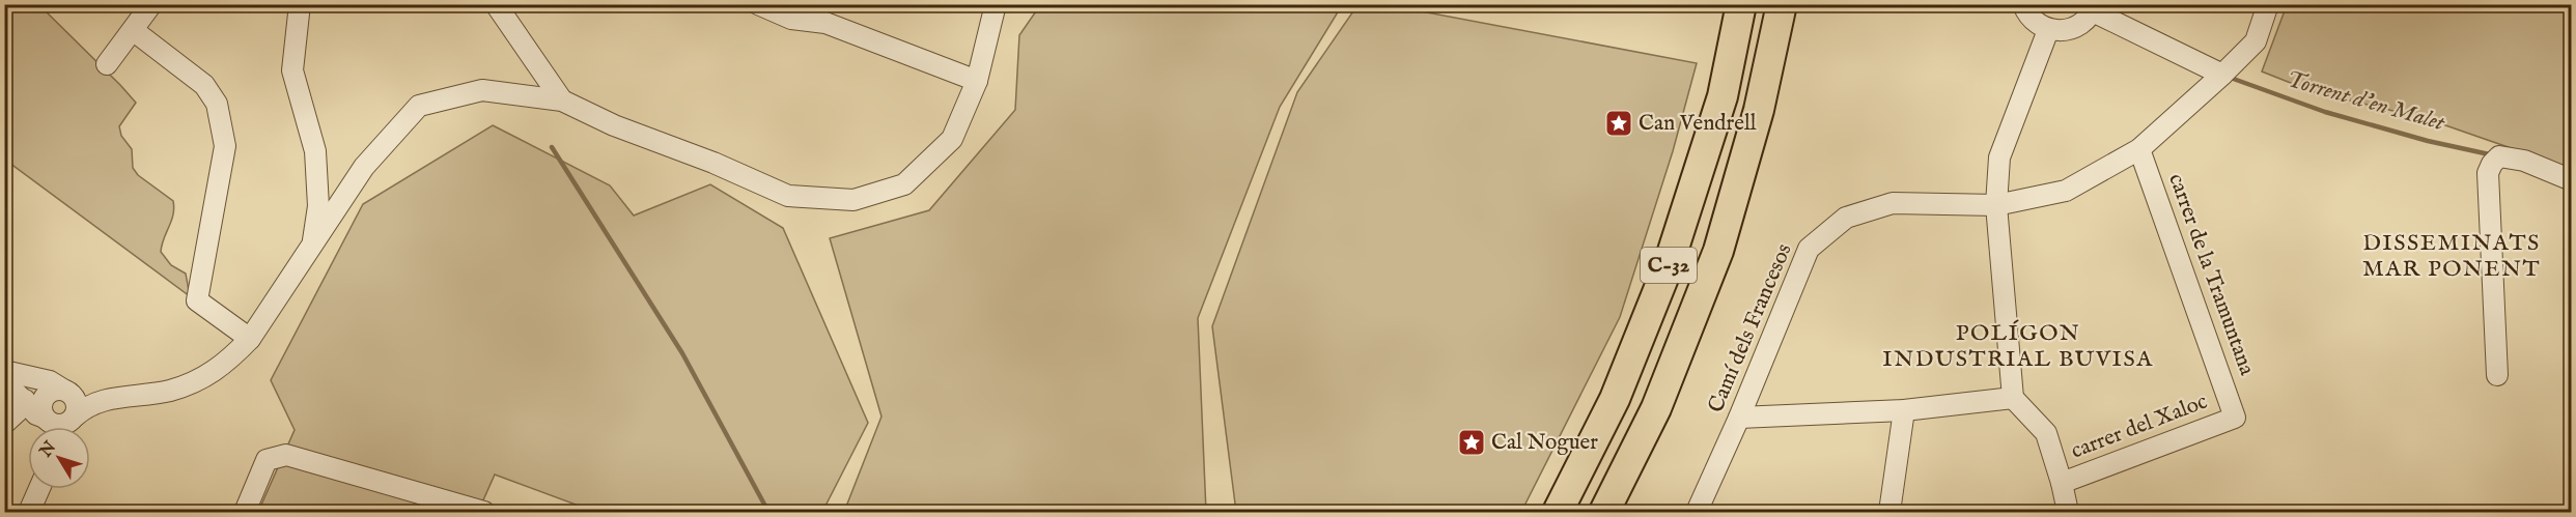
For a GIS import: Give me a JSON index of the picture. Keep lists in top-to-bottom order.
{
  "streets": {
    "highway": ["C-32"],
    "street": ["carrer de la Tramuntana", "Camí dels Francesos", "carrer del Xaloc"]
  },
  "crossings": [
    ["carrer de la Tramuntana", "Camí dels Francesos"],
    ["carrer de la Tramuntana", "carrer del Xaloc"]
  ],
  "districts": ["DISSEMINATS MAR PONENT", "POLÍGON INDUSTRIAL BUVISA"],
  "water": ["Torrent d'en Malet"],
  "places": {
    "place": ["Can Vendrell", "Cal Noguer"]
  },
  "north": "top left"
}
